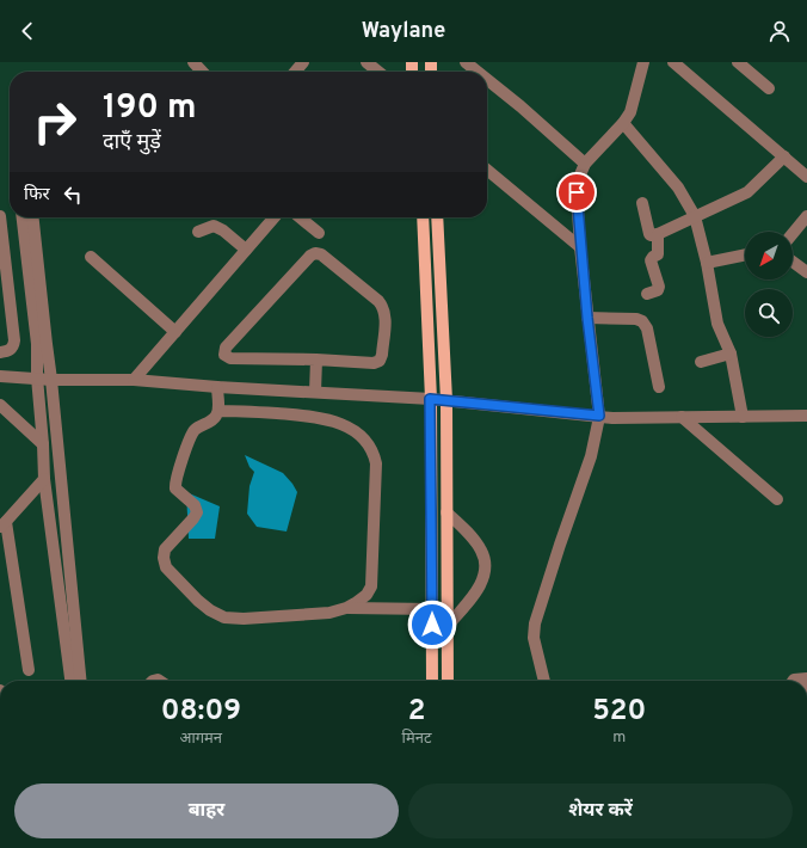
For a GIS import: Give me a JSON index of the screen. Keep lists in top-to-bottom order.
{
  "north": "bottom left",
  "page": {
    "header": "Waylane",
    "turn": ["190 m", "दाएँ मुड़ें"],
    "then": "फिर",
    "eta": [
      "08:09",
      "आगमन",
      "2",
      "मिनट",
      "520",
      "m"
    ],
    "buttons": ["बाहर", "शेयर करें"]
  }
}
